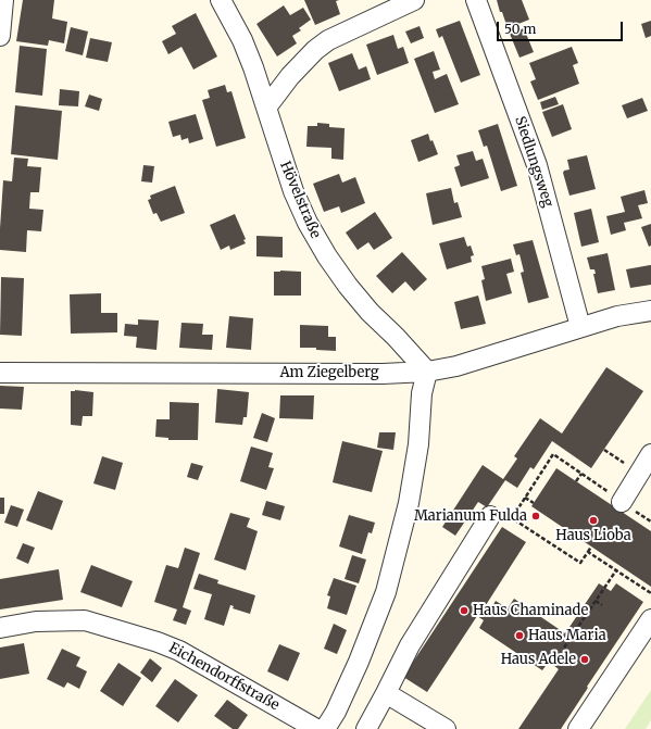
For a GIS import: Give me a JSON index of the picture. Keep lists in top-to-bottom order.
{
  "streets": {
    "street": [
      "Siedlungsweg",
      "Hövelstraße",
      "Am Ziegelberg",
      "Eichendorffstraße"
    ]
  },
  "crossings": [
    ["Siedlungsweg", "Am Ziegelberg"],
    ["Hövelstraße", "Am Ziegelberg"]
  ],
  "places": [
    "Marianum Fulda",
    "Haus Lioba",
    "Haus Chaminade",
    "Haus Maria",
    "Haus Adele"
  ],
  "scale_bar": "50 m"
}
